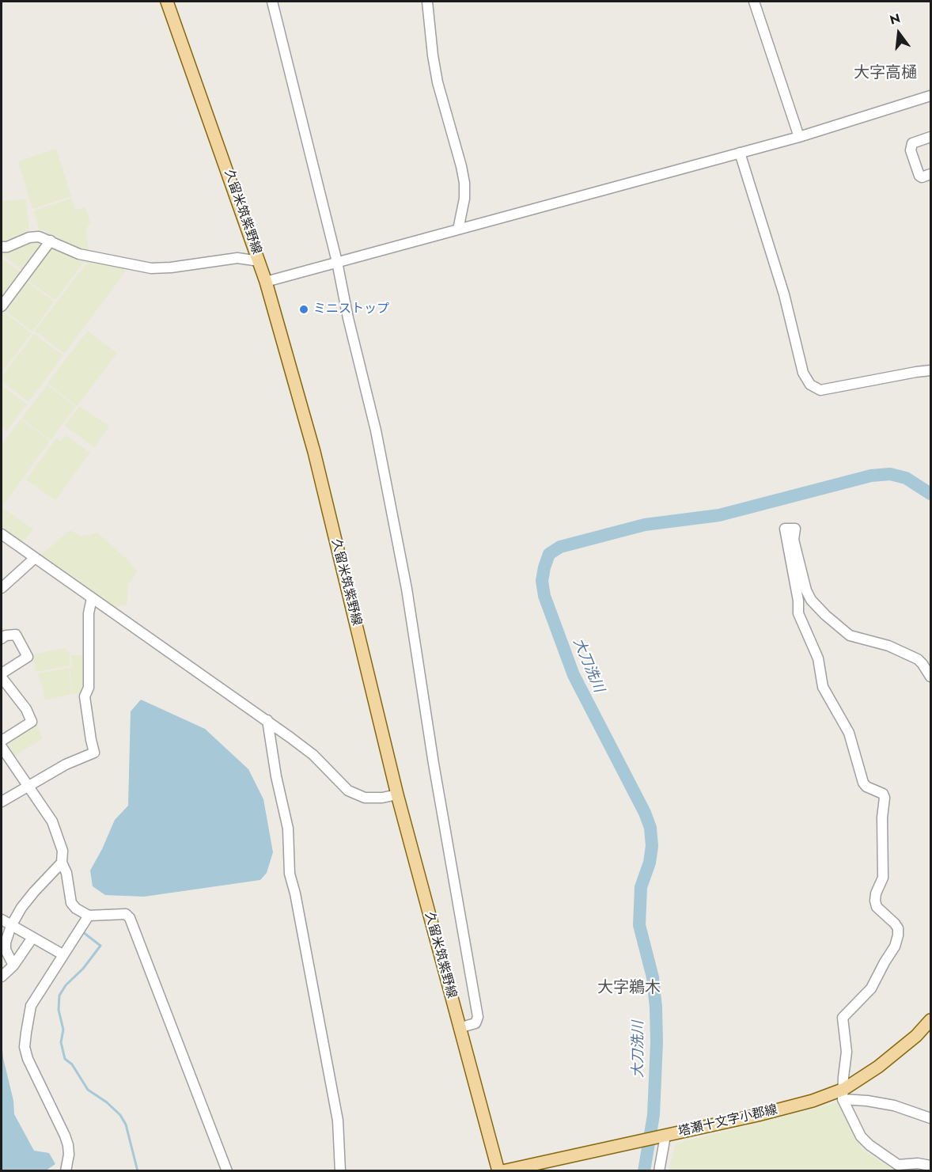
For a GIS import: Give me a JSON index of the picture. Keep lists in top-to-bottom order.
{
  "streets": {
    "main road": ["久留米筑紫野線", "塔瀬十文字小郡線"]
  },
  "districts": ["大字高樋", "大字鵜木"],
  "water": ["大刀洗川"],
  "places": ["ミニストップ"],
  "north": "top"
}
